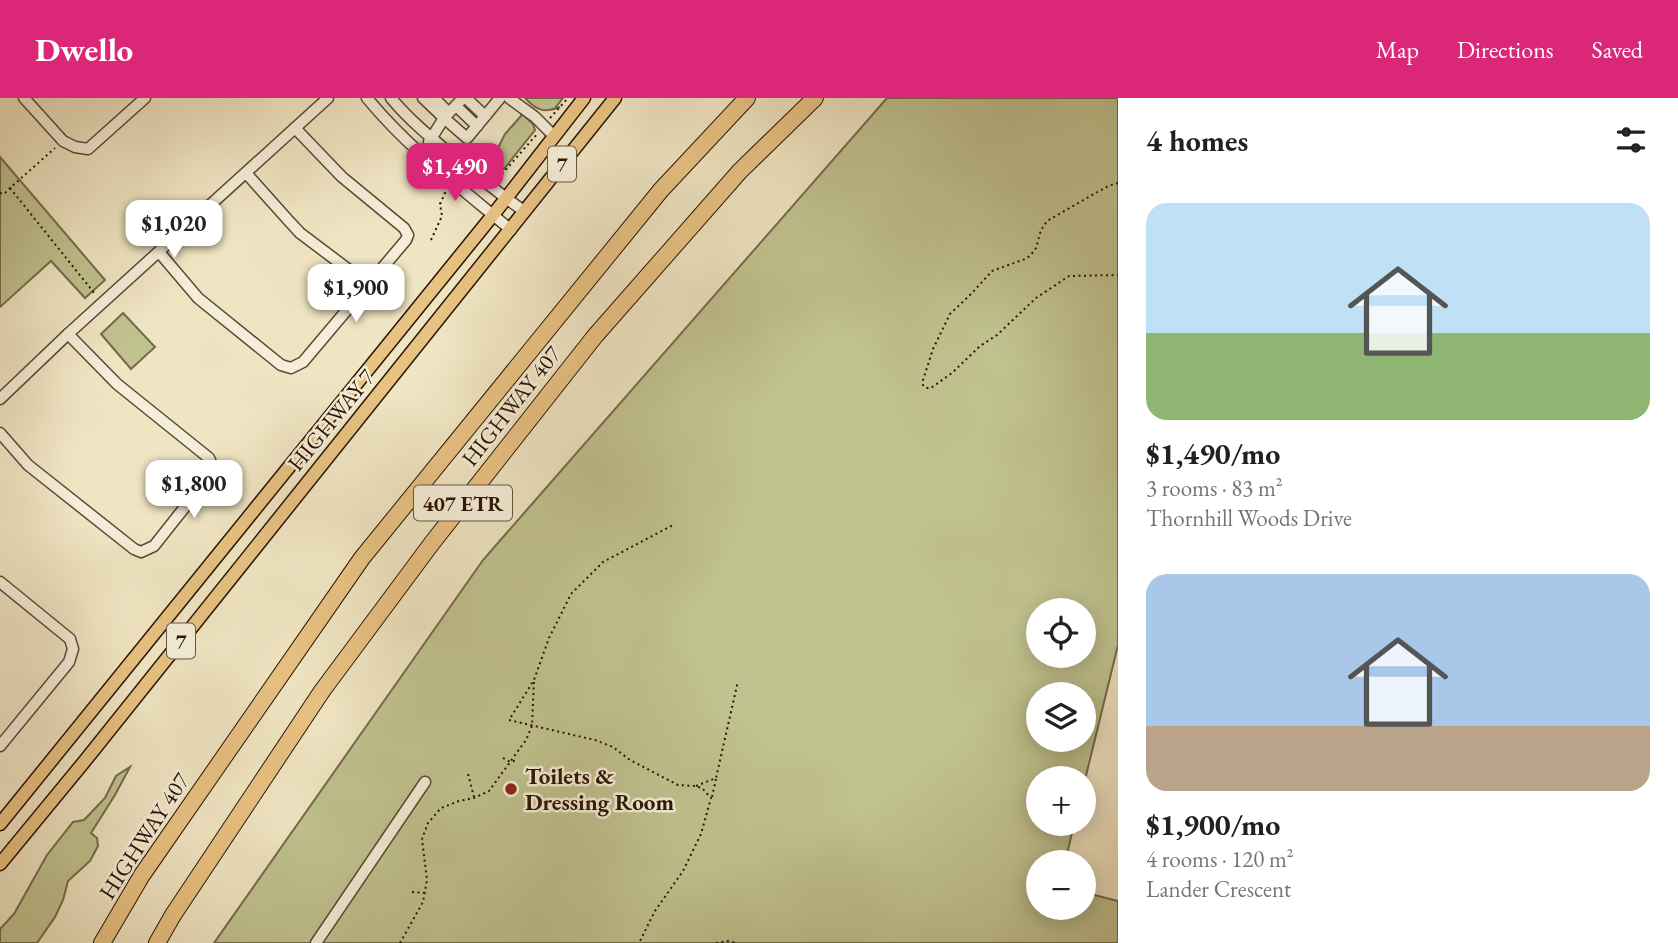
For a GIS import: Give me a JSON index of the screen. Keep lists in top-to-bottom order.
{
  "streets": {
    "highway": ["HIGHWAY 407", "407 ETR"],
    "main road": ["7", "HIGHWAY 7"]
  },
  "places": ["Toilets & Dressing Room"],
  "page": {
    "header": "Dwello",
    "nav": ["Map", "Directions", "Saved"],
    "heading": "4 homes",
    "price": [
      "$1,490",
      "$1,020",
      "$1,900",
      "$1,800"
    ],
    "list": [
      {
        "name": "$1,490/mo",
        "note": "3 rooms · 83 m² · Thornhill Woods Drive"
      },
      {
        "name": "$1,900/mo",
        "note": "4 rooms · 120 m² · Lander Crescent"
      }
    ],
    "map_buttons": ["+", "−"]
  }
}
